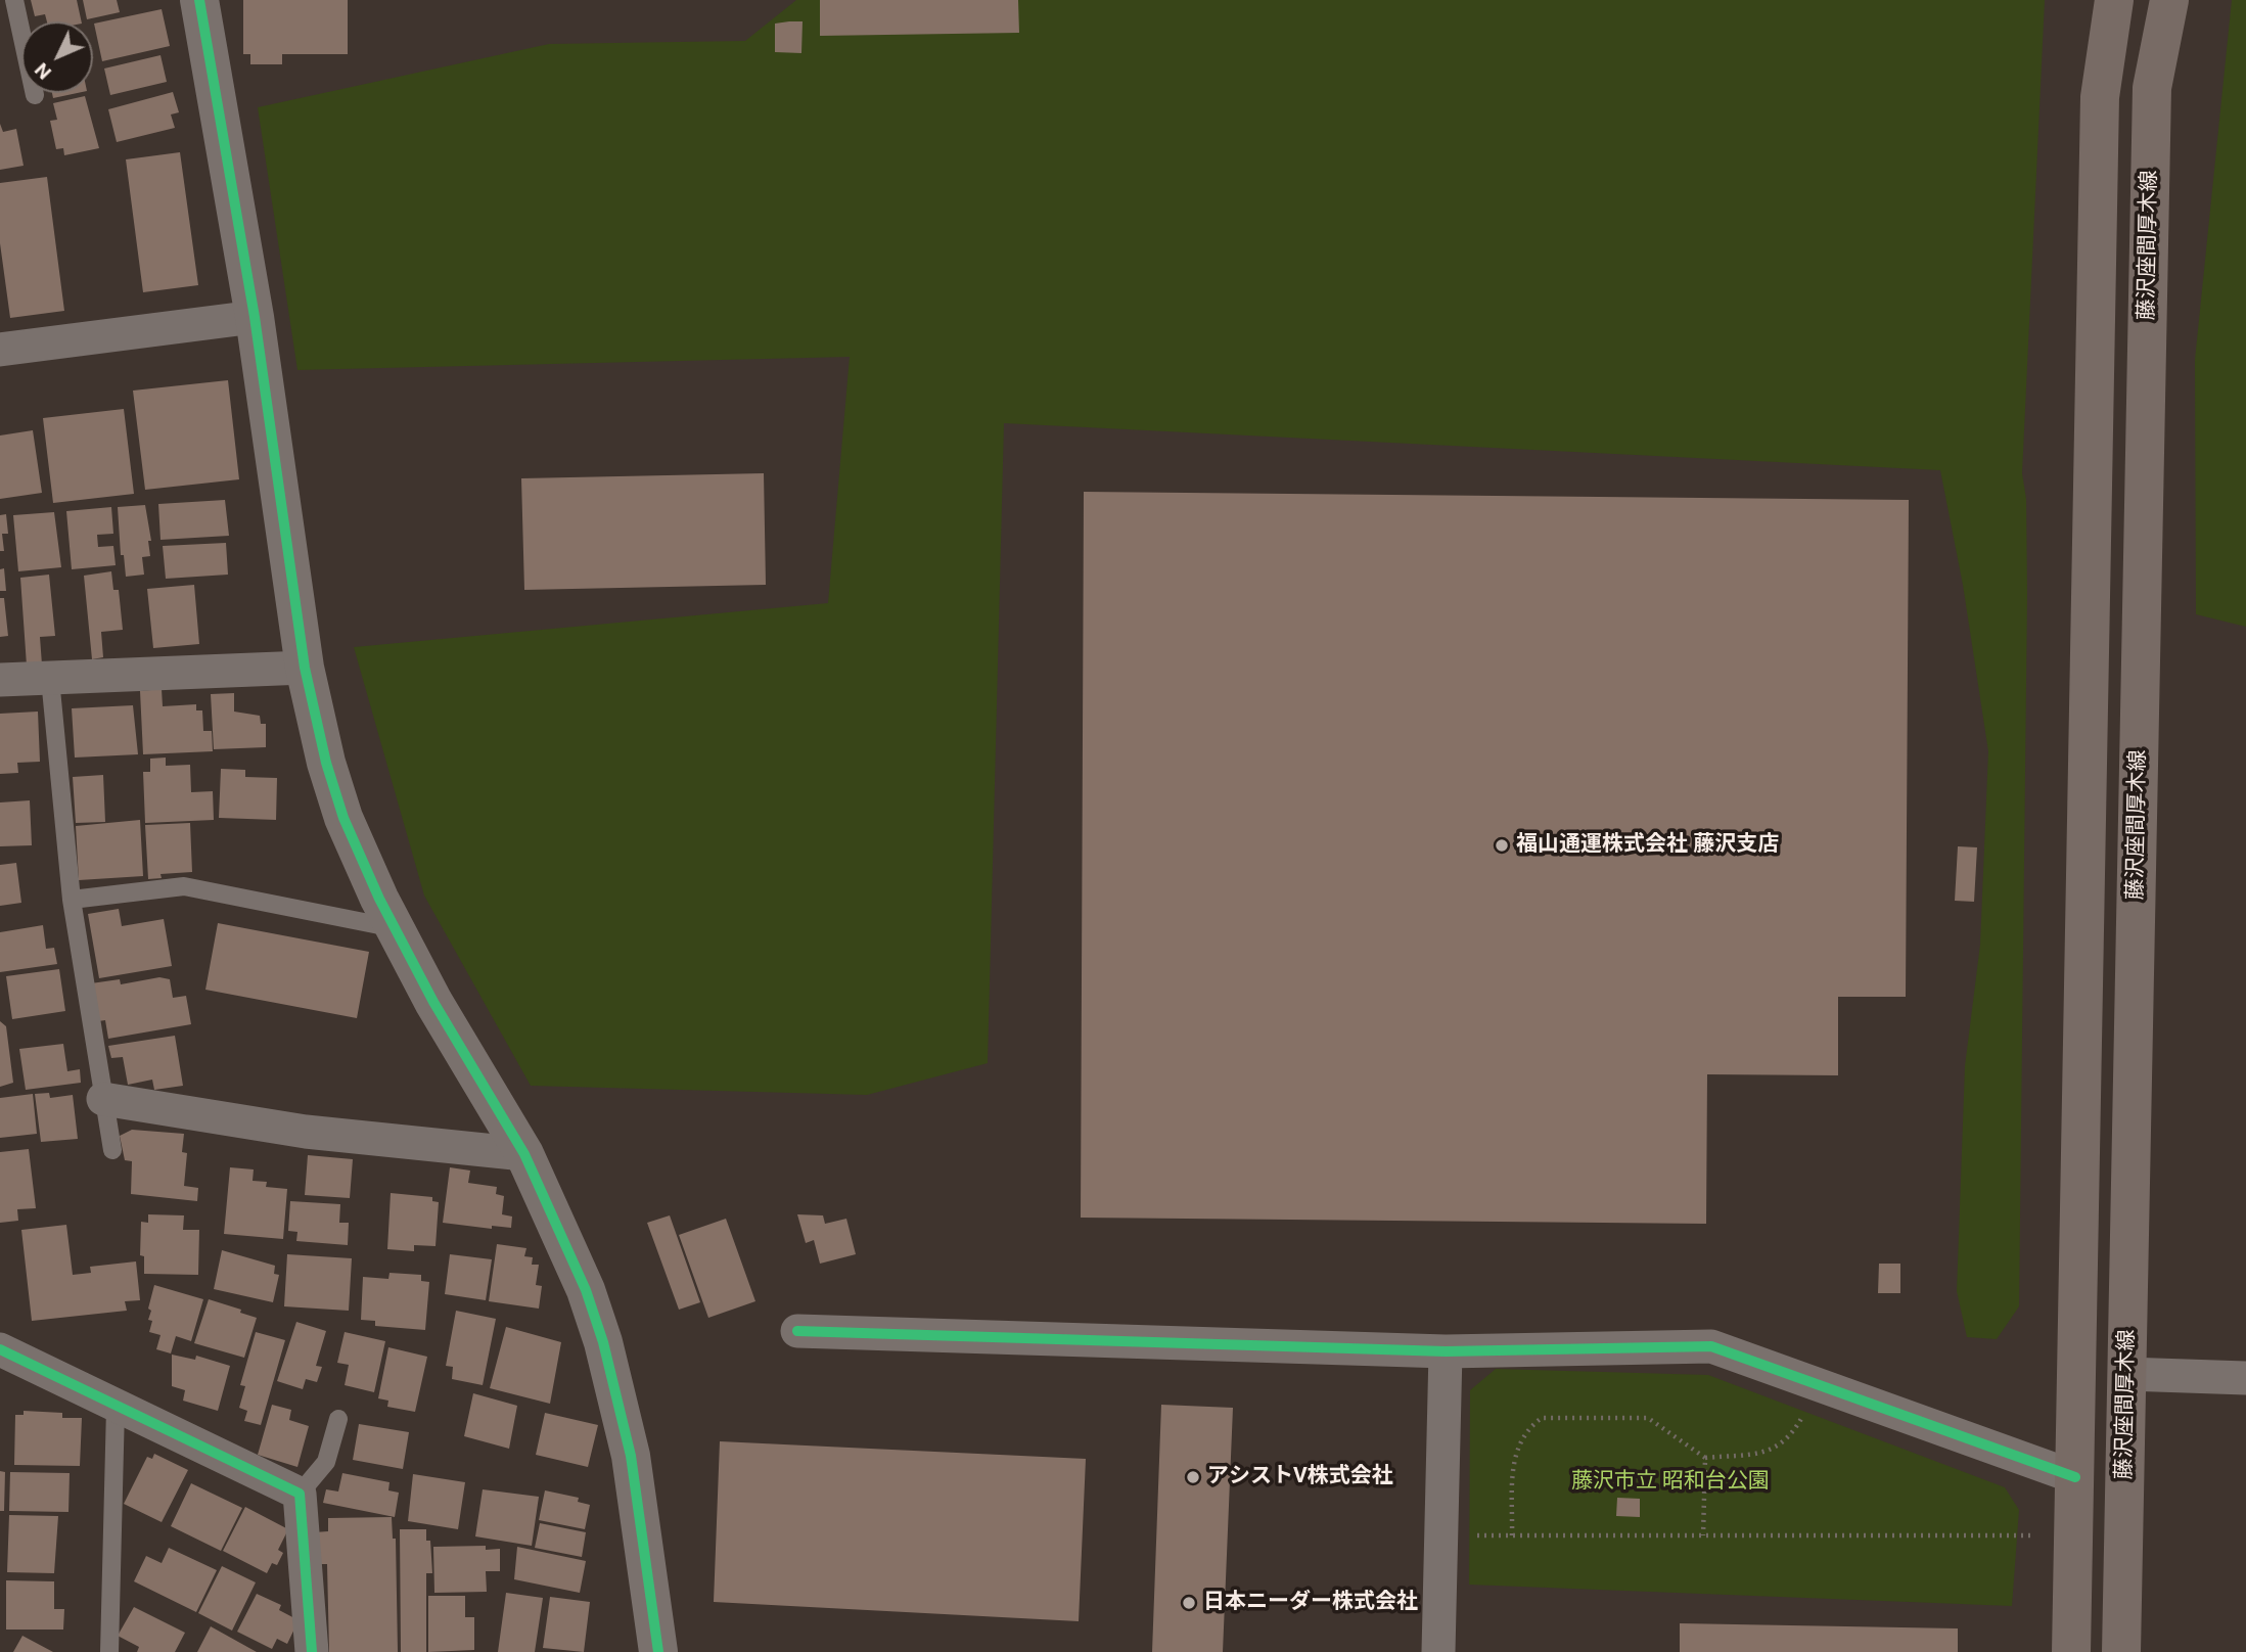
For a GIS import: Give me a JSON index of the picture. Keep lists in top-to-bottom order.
{
  "streets": {
    "main road": ["藤沢座間厚木線"]
  },
  "parks": ["藤沢市立 昭和台公園"],
  "places": ["福山通運株式会社 藤沢支店", "アシストV株式会社", "日本ニーダー株式会社"],
  "north": "bottom left"
}
